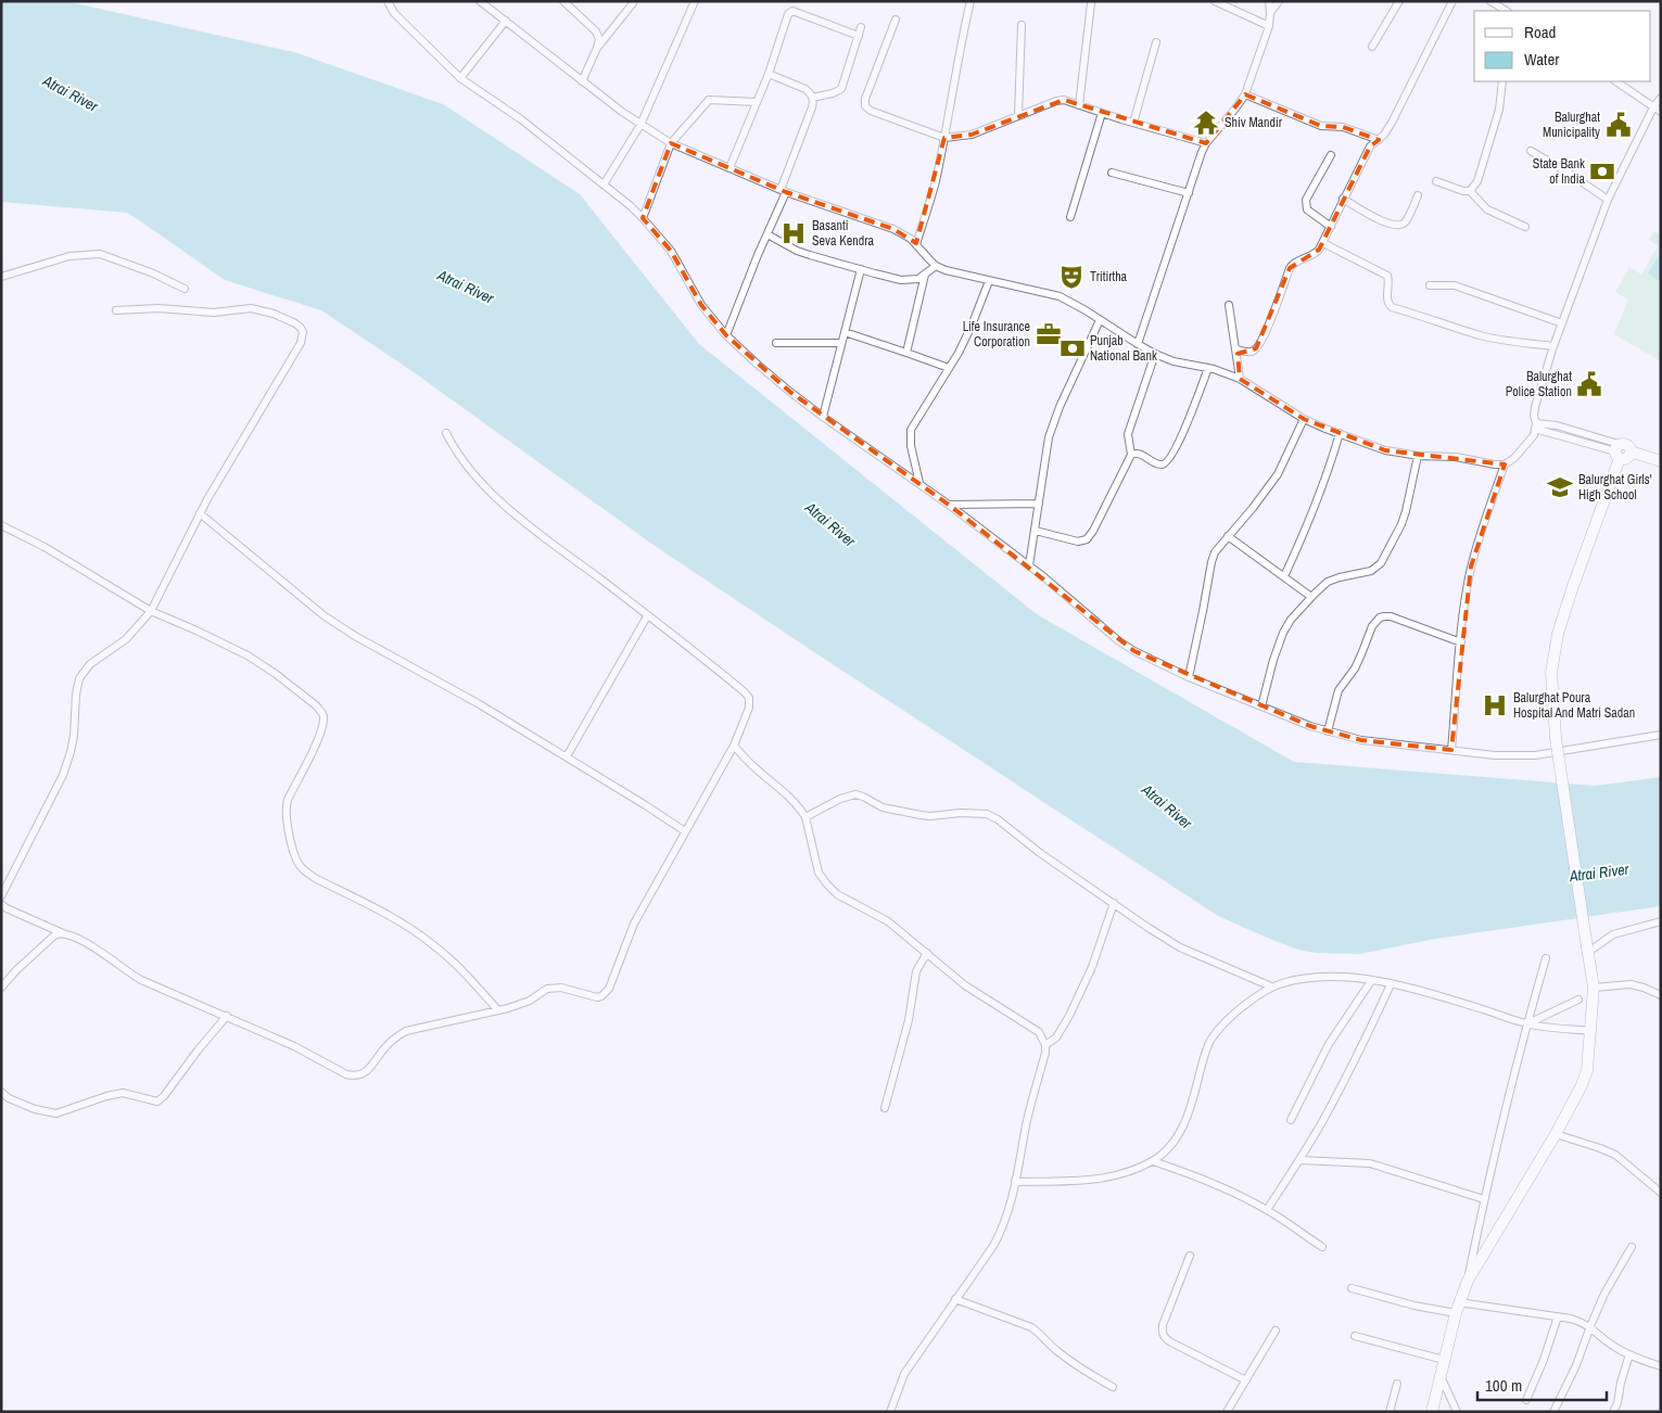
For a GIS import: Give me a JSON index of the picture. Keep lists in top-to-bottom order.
{
  "water": ["Atrai River"],
  "places": {
    "temple": ["Shiv Mandir"],
    "public building": ["Balurghat Municipality", "Balurghat Police Station"],
    "bank": ["State Bank of India", "Punjab National Bank"],
    "hospital": ["Basanti Seva Kendra", "Balurghat Poura Hospital And Matri Sadan"],
    "theatre": ["Tritirtha"],
    "office": ["Life Insurance Corporation"],
    "school or university": ["Balurghat Girls' High School"]
  },
  "legend": ["Road", "Water"],
  "scale_bar": "100 m"
}
